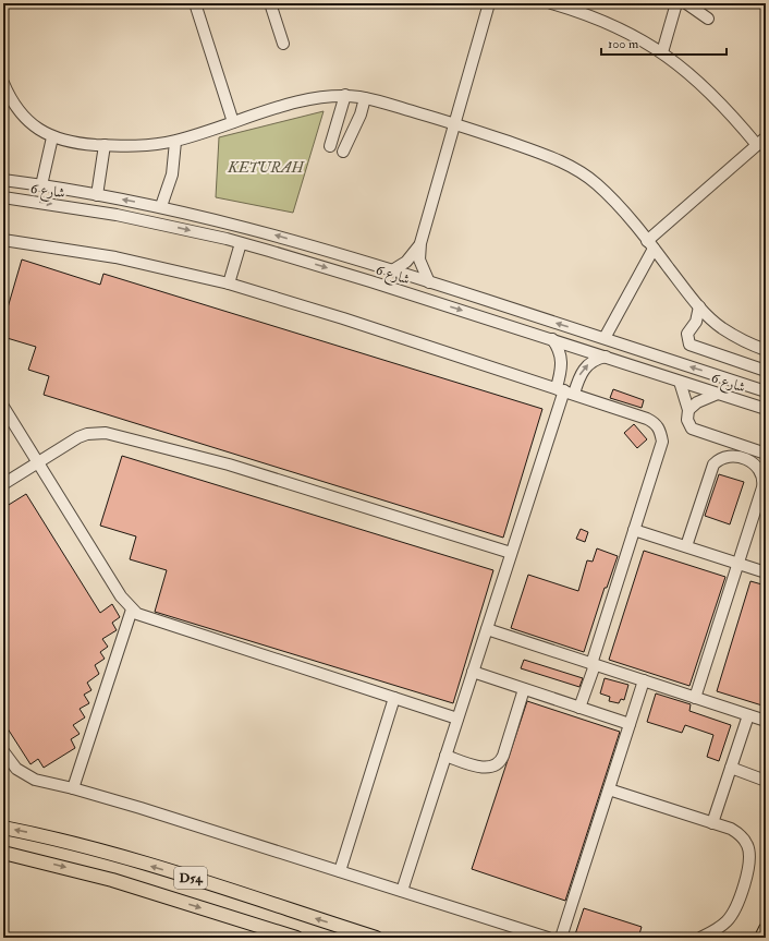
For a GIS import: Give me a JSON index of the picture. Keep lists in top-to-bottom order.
{
  "streets": {
    "main road": ["D54"],
    "street": ["شارع 6"]
  },
  "parks": ["KETURAH"],
  "scale_bar": "100 m"
}
